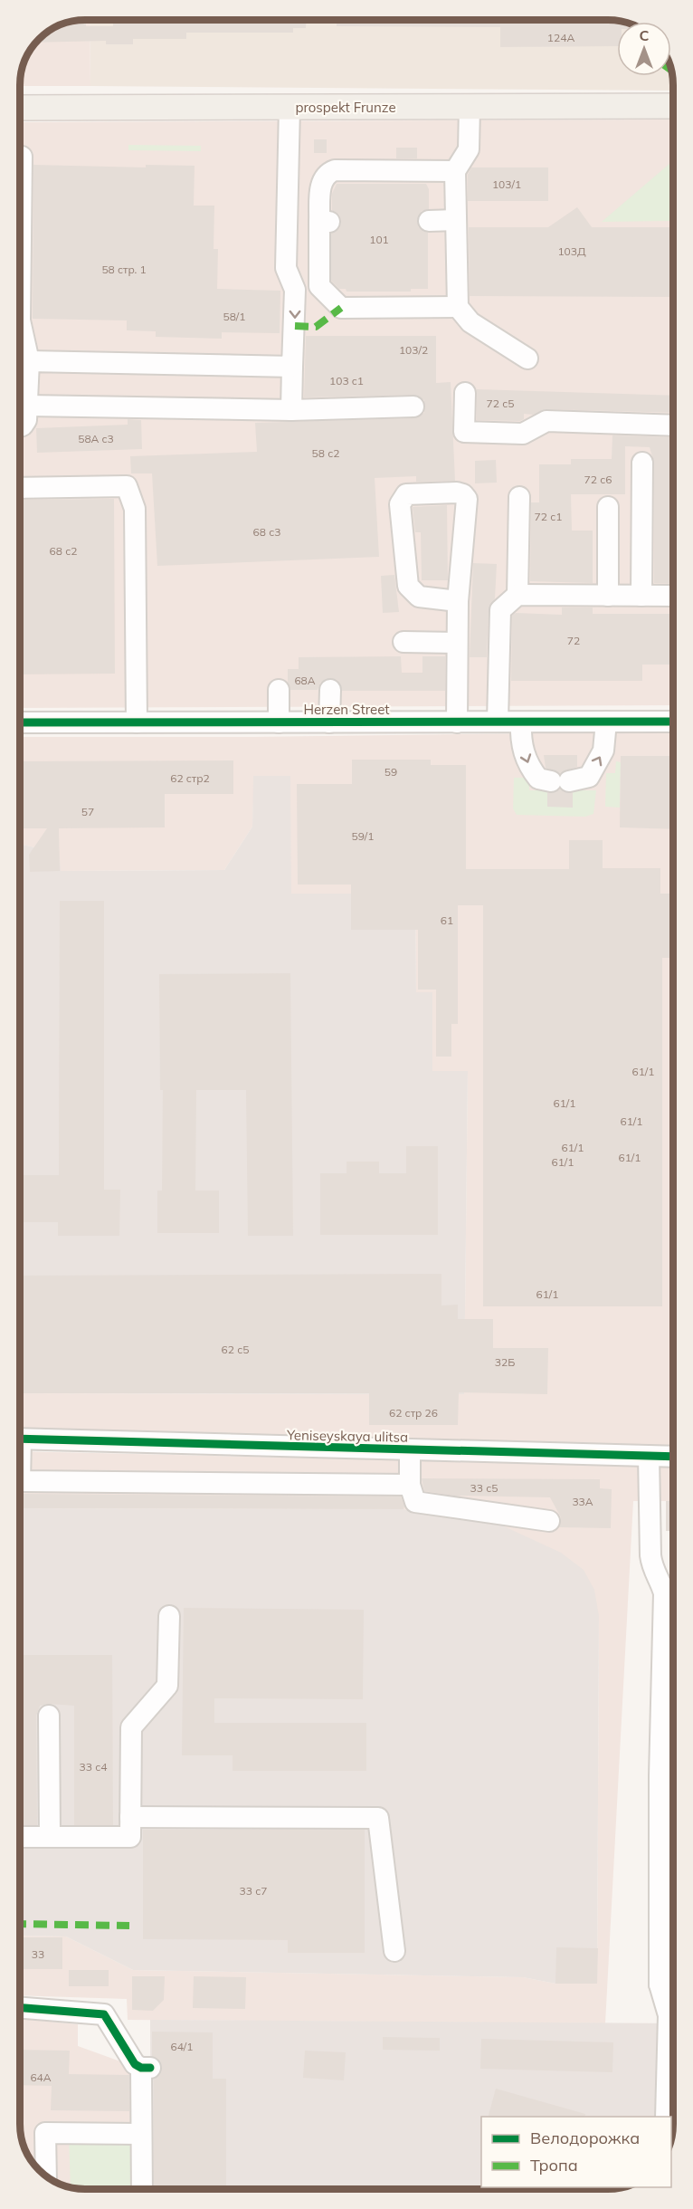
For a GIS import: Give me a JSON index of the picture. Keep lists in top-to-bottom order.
{
  "streets": {
    "main road": ["prospekt Frunze"],
    "street": ["Herzen Street", "Yeniseyskaya ulitsa"]
  },
  "house_numbers": [
    "124А",
    "103/1",
    "101",
    "103Д",
    "58 стр. 1",
    "58/1",
    "103/2",
    "103 с1",
    "72 с5",
    "58А с3",
    "58 с2",
    "72 с6",
    "72 с1",
    "68 с3",
    "68 с2",
    "72",
    "68А",
    "59",
    "62 стр2",
    "57",
    "59/1",
    "61",
    "61/1",
    "61/1",
    "61/1",
    "61/1",
    "61/1",
    "61/1",
    "61/1",
    "62 с5",
    "32Б",
    "62 стр 26",
    "33 с5",
    "33А",
    "33 с4",
    "33 с7",
    "33",
    "64/1",
    "64А"
  ],
  "legend": ["Велодорожка", "Тропа"],
  "north": "top"
}
